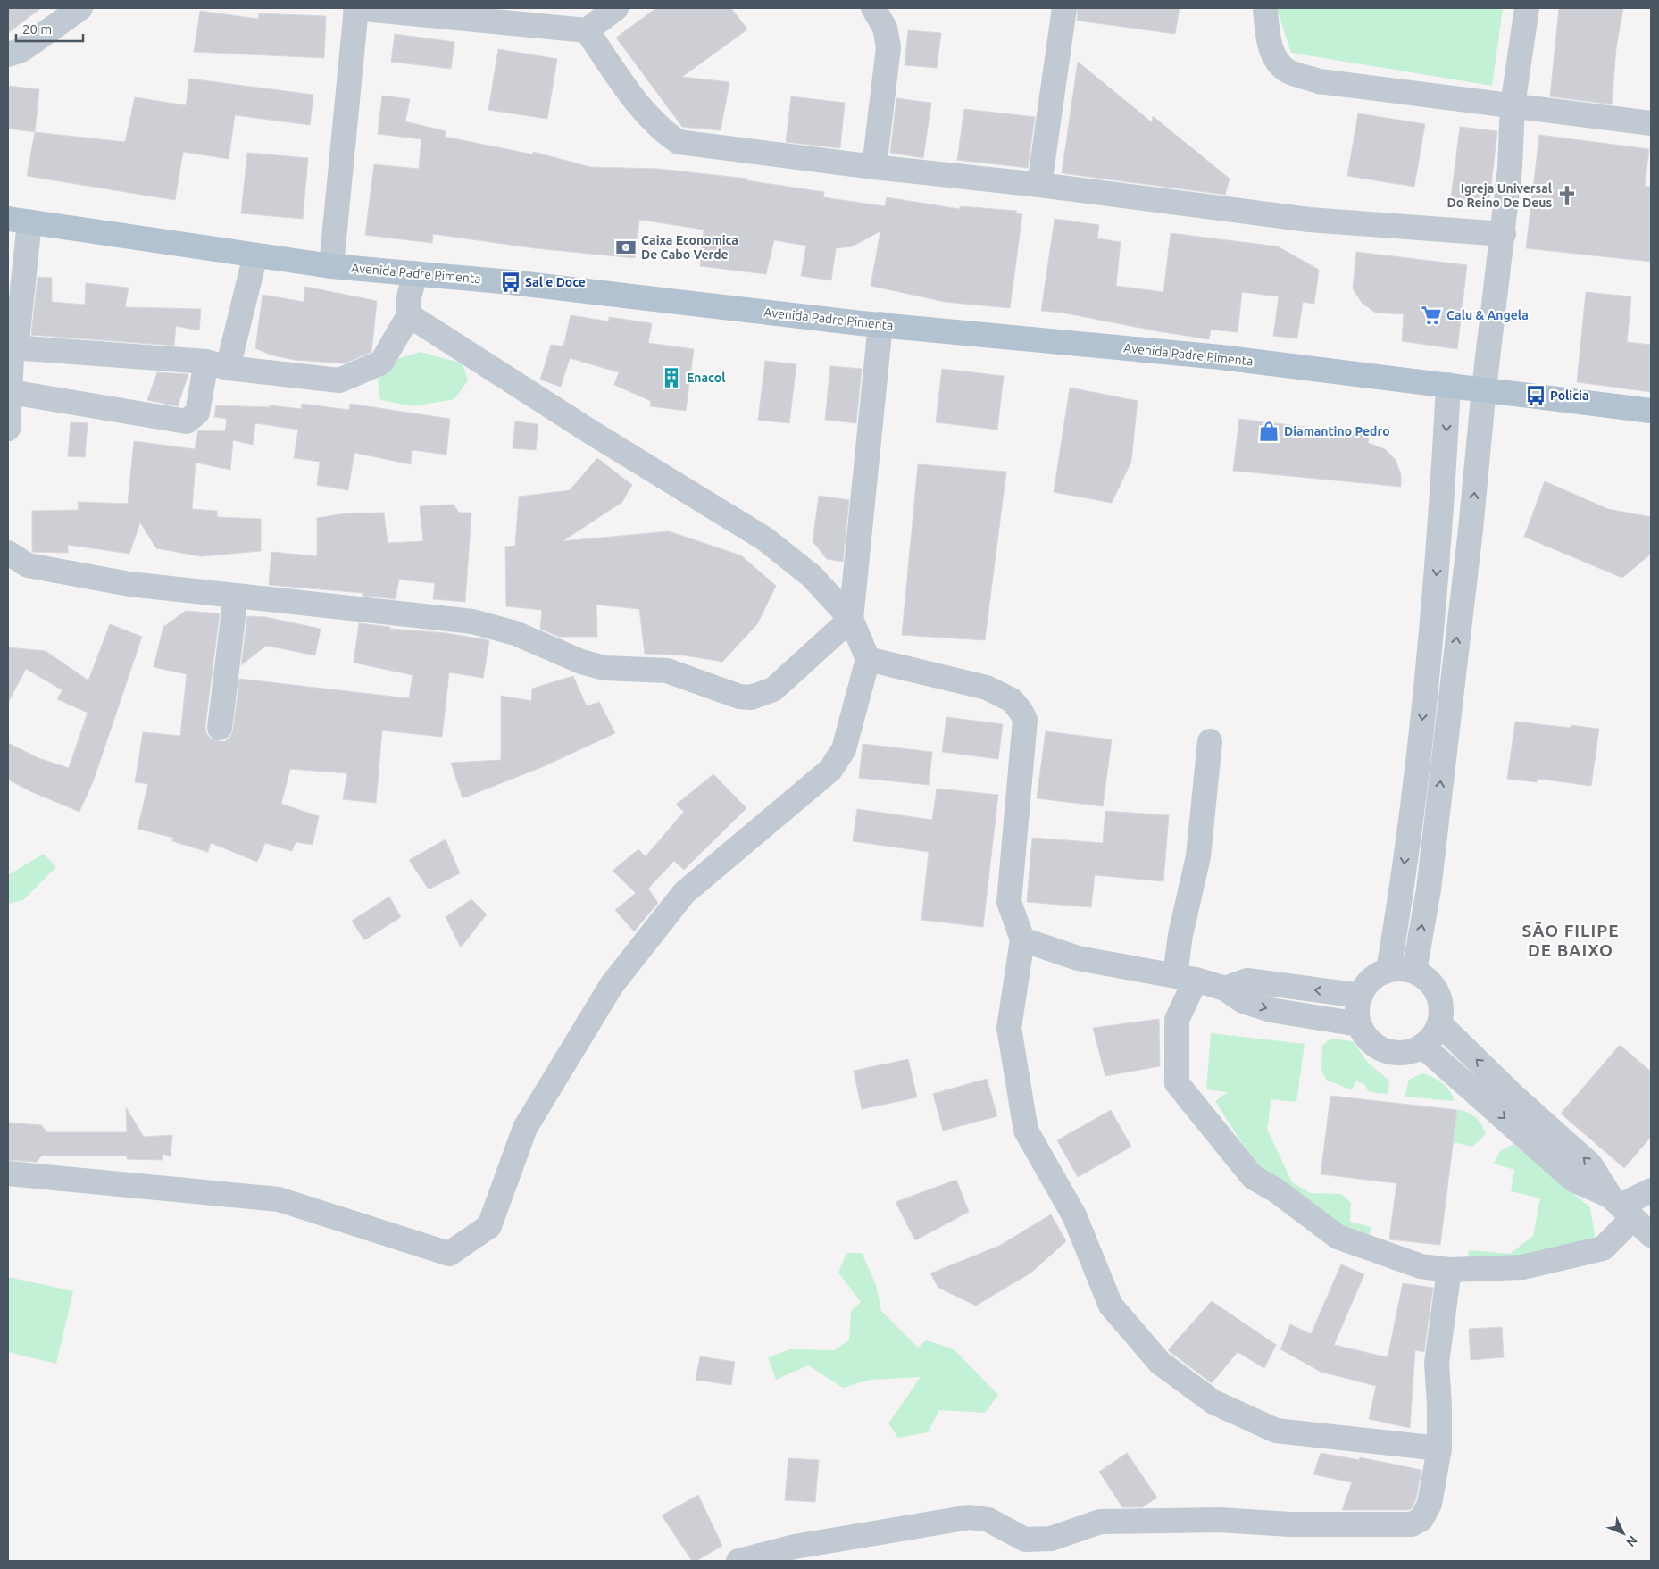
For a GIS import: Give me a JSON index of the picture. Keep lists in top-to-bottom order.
{
  "streets": {
    "main road": ["Avenida Padre Pimenta"]
  },
  "districts": ["SÃO FILIPE DE BAIXO"],
  "places": {
    "church": ["Igreja Universal Do Reino De Deus"],
    "bank": ["Caixa Economica De Cabo Verde"],
    "bus stop": ["Sal e Doce", "Policia"],
    "supermarket": ["Calu & Angela"],
    "building": ["Enacol"],
    "shop": ["Diamantino Pedro"]
  },
  "scale_bar": "20 m",
  "north": "bottom right"
}
